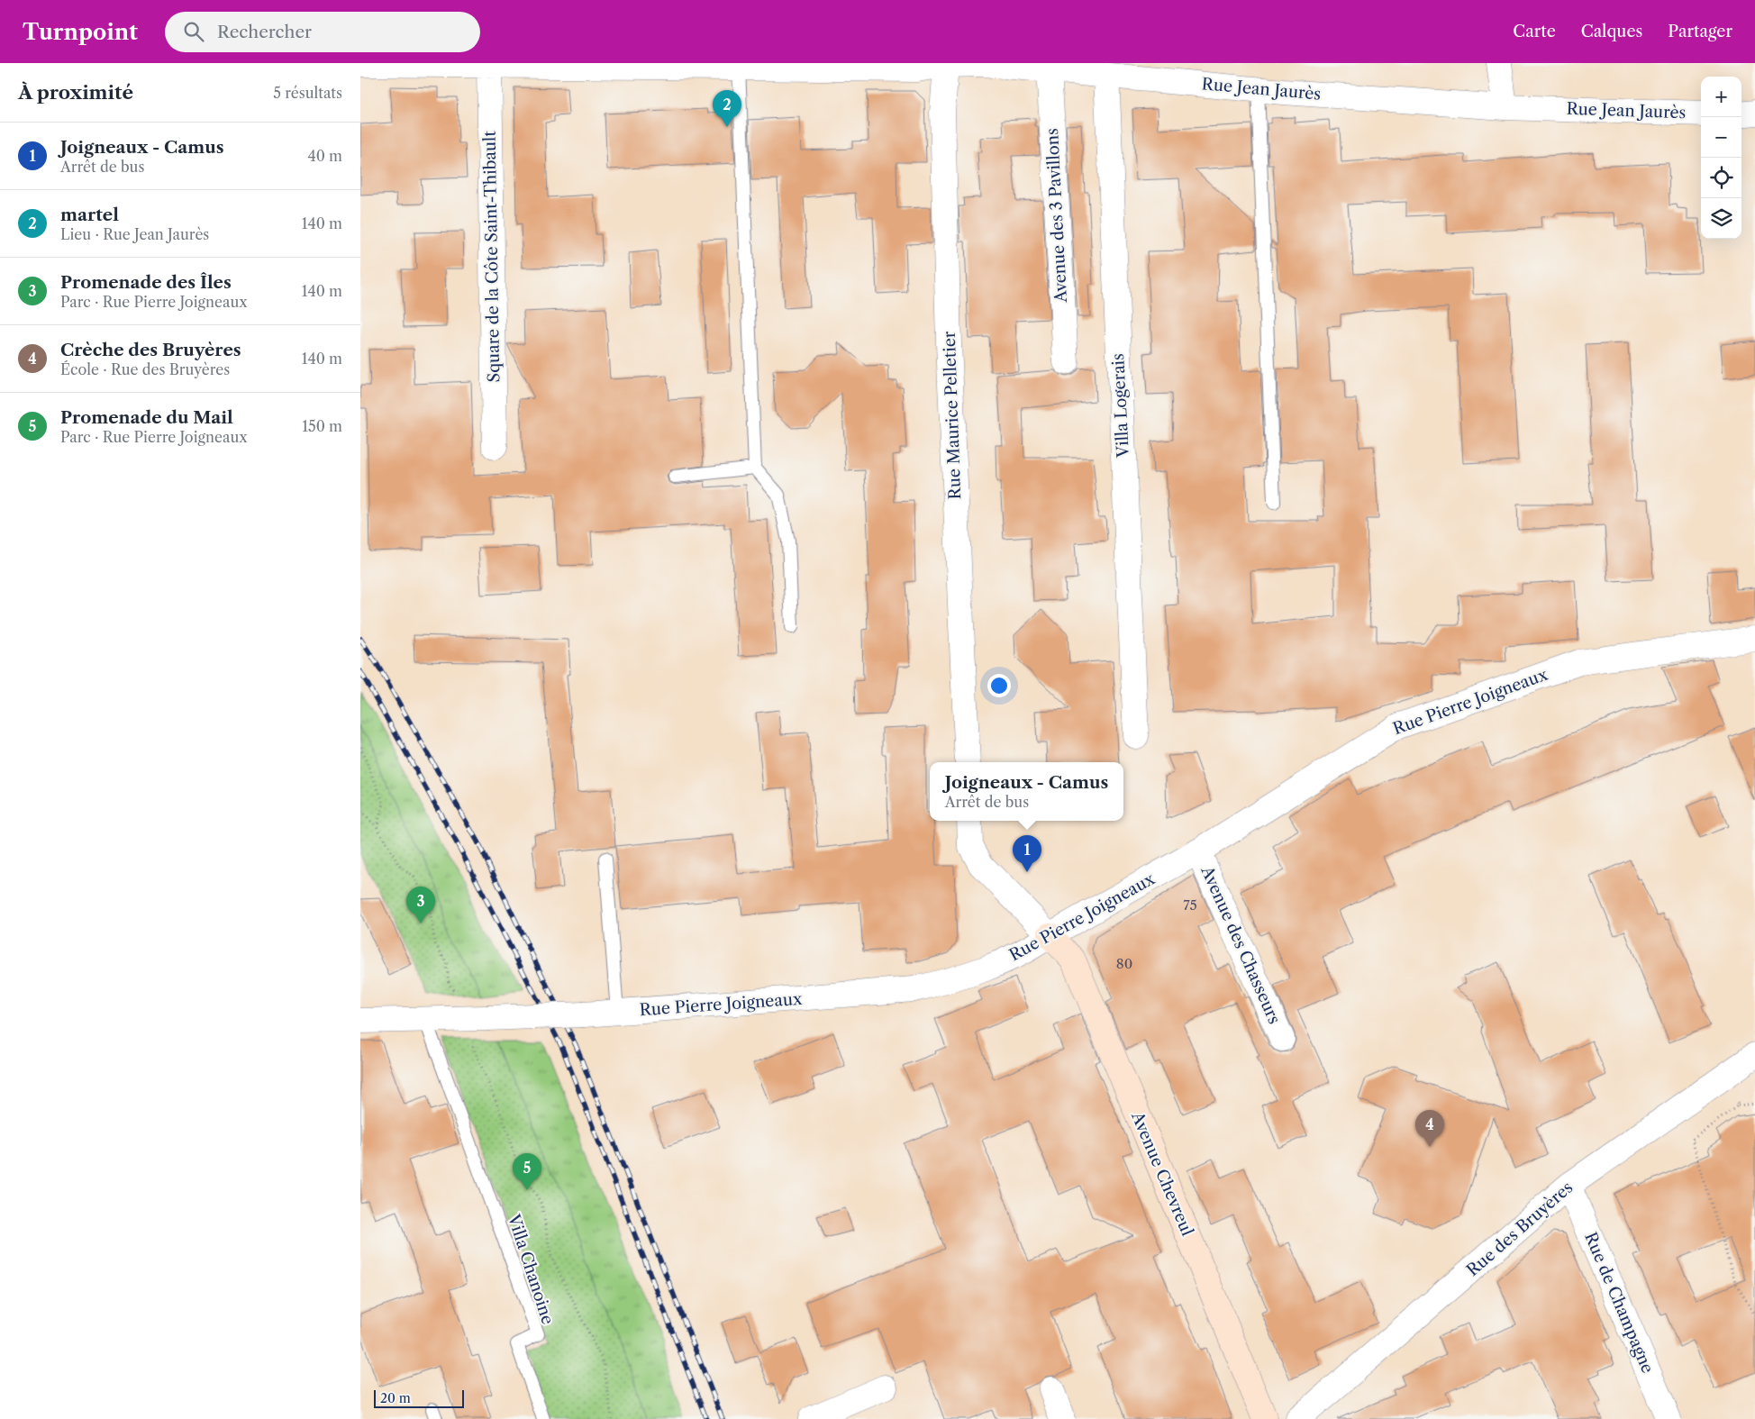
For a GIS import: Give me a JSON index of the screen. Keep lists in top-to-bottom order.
{
  "streets": {
    "main road": ["Avenue Chevreul"],
    "street": [
      "Rue Jean Jaurès",
      "Avenue des 3 Pavillons",
      "Square de la Côte Saint-Thibault",
      "Villa Logerais",
      "Rue Maurice Pelletier",
      "Rue Pierre Joigneaux",
      "Avenue des Chasseurs",
      "Rue des Bruyères",
      "Rue de Champagne"
    ],
    "lane": ["Villa Chanoine"]
  },
  "crossings": [
    ["Rue Jean Jaurès", "Avenue des 3 Pavillons"],
    ["Rue Jean Jaurès", "Square de la Côte Saint-Thibault"],
    ["Rue Jean Jaurès", "Villa Logerais"],
    ["Rue Jean Jaurès", "Rue Maurice Pelletier"],
    ["Rue Pierre Joigneaux", "Avenue des Chasseurs"],
    ["Rue Pierre Joigneaux", "Avenue Chevreul"],
    ["Rue Pierre Joigneaux", "Villa Chanoine"],
    ["Rue des Bruyères", "Rue de Champagne"]
  ],
  "house_numbers": ["75", "80"],
  "scale_bar": "20 m",
  "page": {
    "header": "Turnpoint",
    "search": "Rechercher",
    "nav": ["Carte", "Calques", "Partager"],
    "heading": ["À proximité", "5 résultats"],
    "map_buttons": ["+", "−"],
    "pins": [
      "2",
      "1",
      "3",
      "4",
      "5"
    ],
    "list": [
      {
        "mark": "1",
        "name": "Joigneaux - Camus",
        "note": "Arrêt de bus",
        "value": "40 m"
      },
      {
        "mark": "2",
        "name": "martel",
        "note": "Lieu · Rue Jean Jaurès",
        "value": "140 m"
      },
      {
        "mark": "3",
        "name": "Promenade des Îles",
        "note": "Parc · Rue Pierre Joigneaux",
        "value": "140 m"
      },
      {
        "mark": "4",
        "name": "Crèche des Bruyères",
        "note": "École · Rue des Bruyères",
        "value": "140 m"
      },
      {
        "mark": "5",
        "name": "Promenade du Mail",
        "note": "Parc · Rue Pierre Joigneaux",
        "value": "150 m"
      }
    ],
    "popup": ["Joigneaux - Camus", "Arrêt de bus"],
    "scale": "20 m"
  }
}
